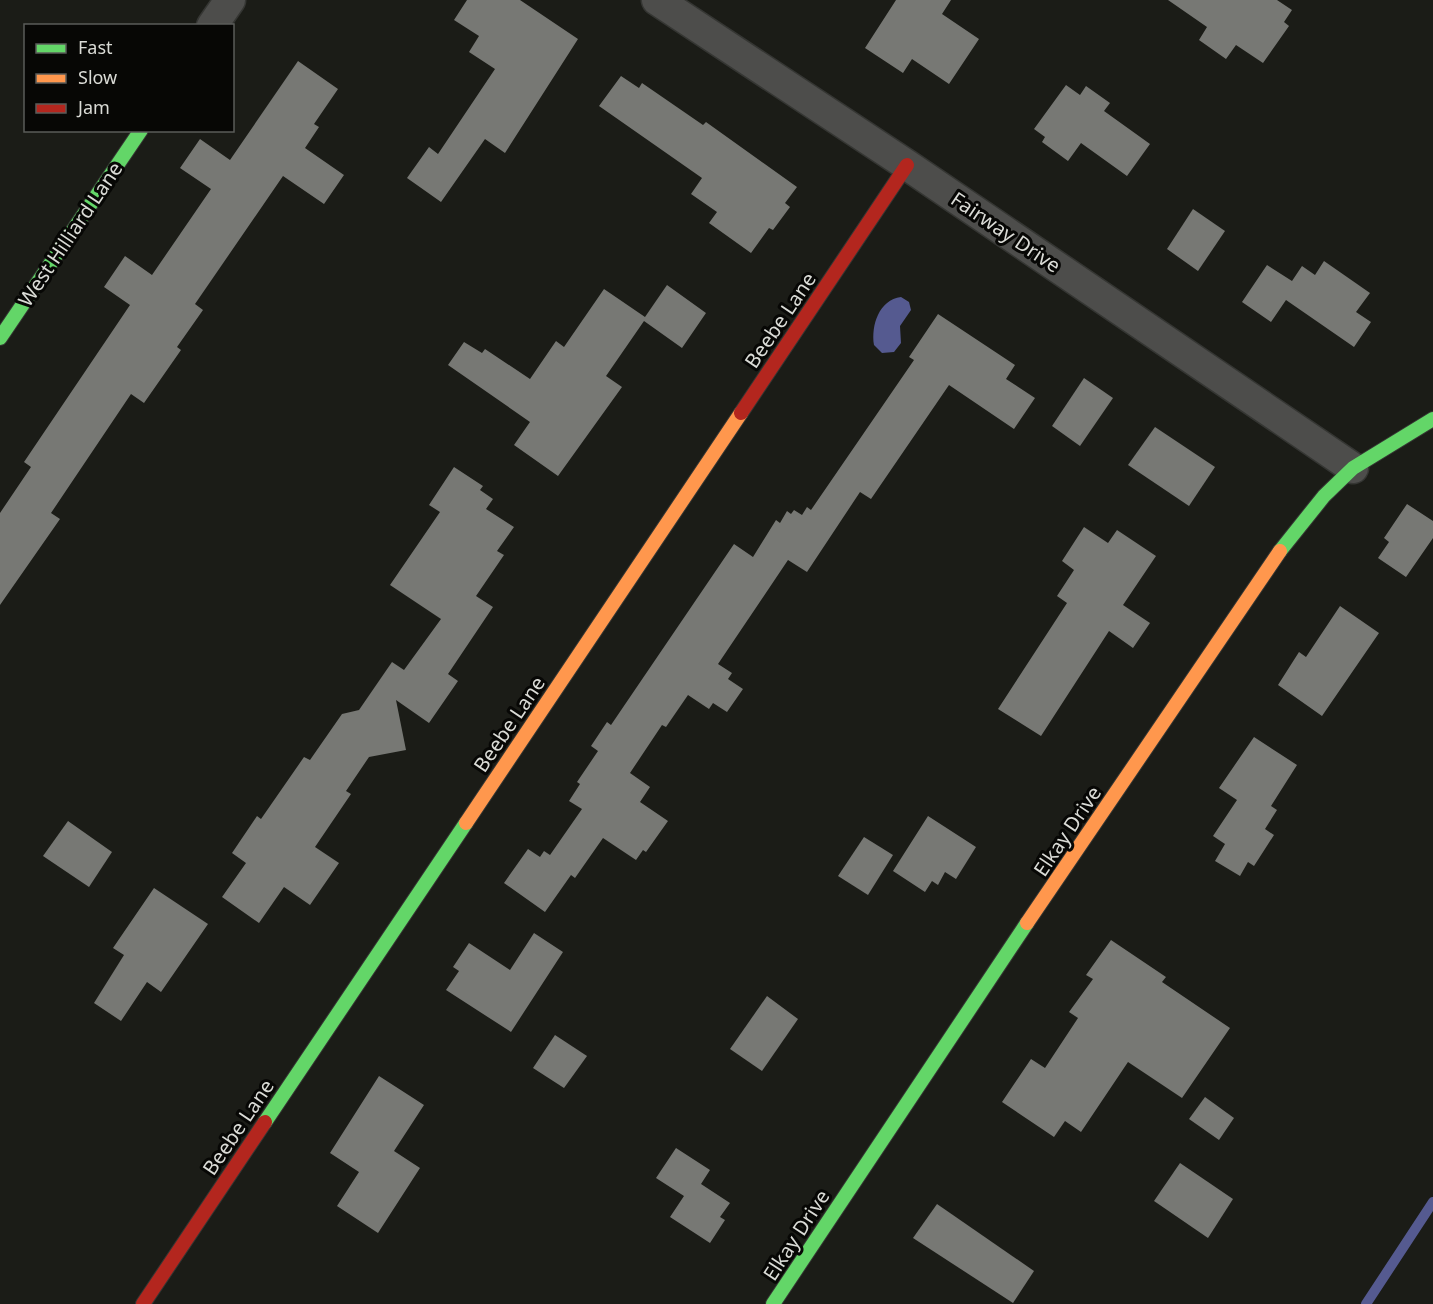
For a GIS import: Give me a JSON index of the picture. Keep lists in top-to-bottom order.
{
  "streets": {
    "street": [
      "Fairway Drive",
      "West Hilliard Lane",
      "Beebe Lane",
      "Elkay Drive"
    ]
  },
  "crossings": [
    ["Fairway Drive", "Beebe Lane"],
    ["Fairway Drive", "Elkay Drive"]
  ],
  "legend": ["Fast", "Slow", "Jam"]
}
